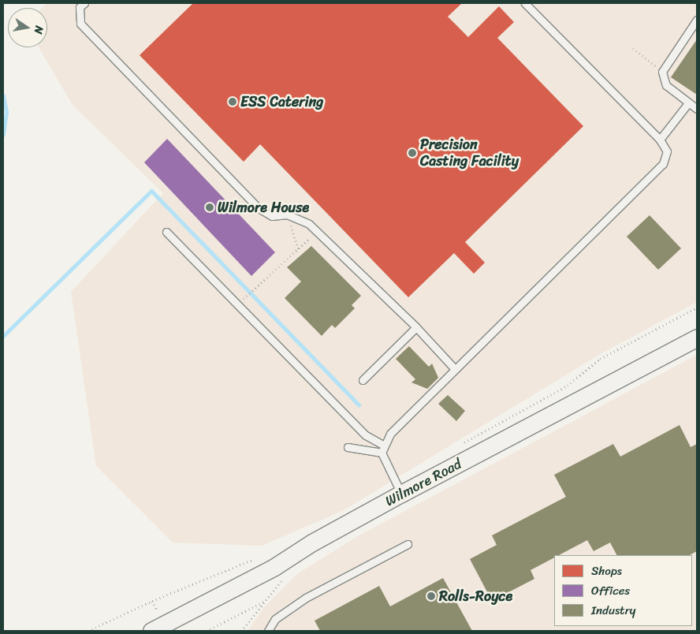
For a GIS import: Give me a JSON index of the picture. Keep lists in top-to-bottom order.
{
  "streets": {
    "street": ["Wilmore Road"]
  },
  "places": [
    "ESS Catering",
    "Precision Casting Facility",
    "Wilmore House",
    "Rolls-Royce"
  ],
  "legend": ["Shops", "Offices", "Industry"],
  "north": "right"
}
